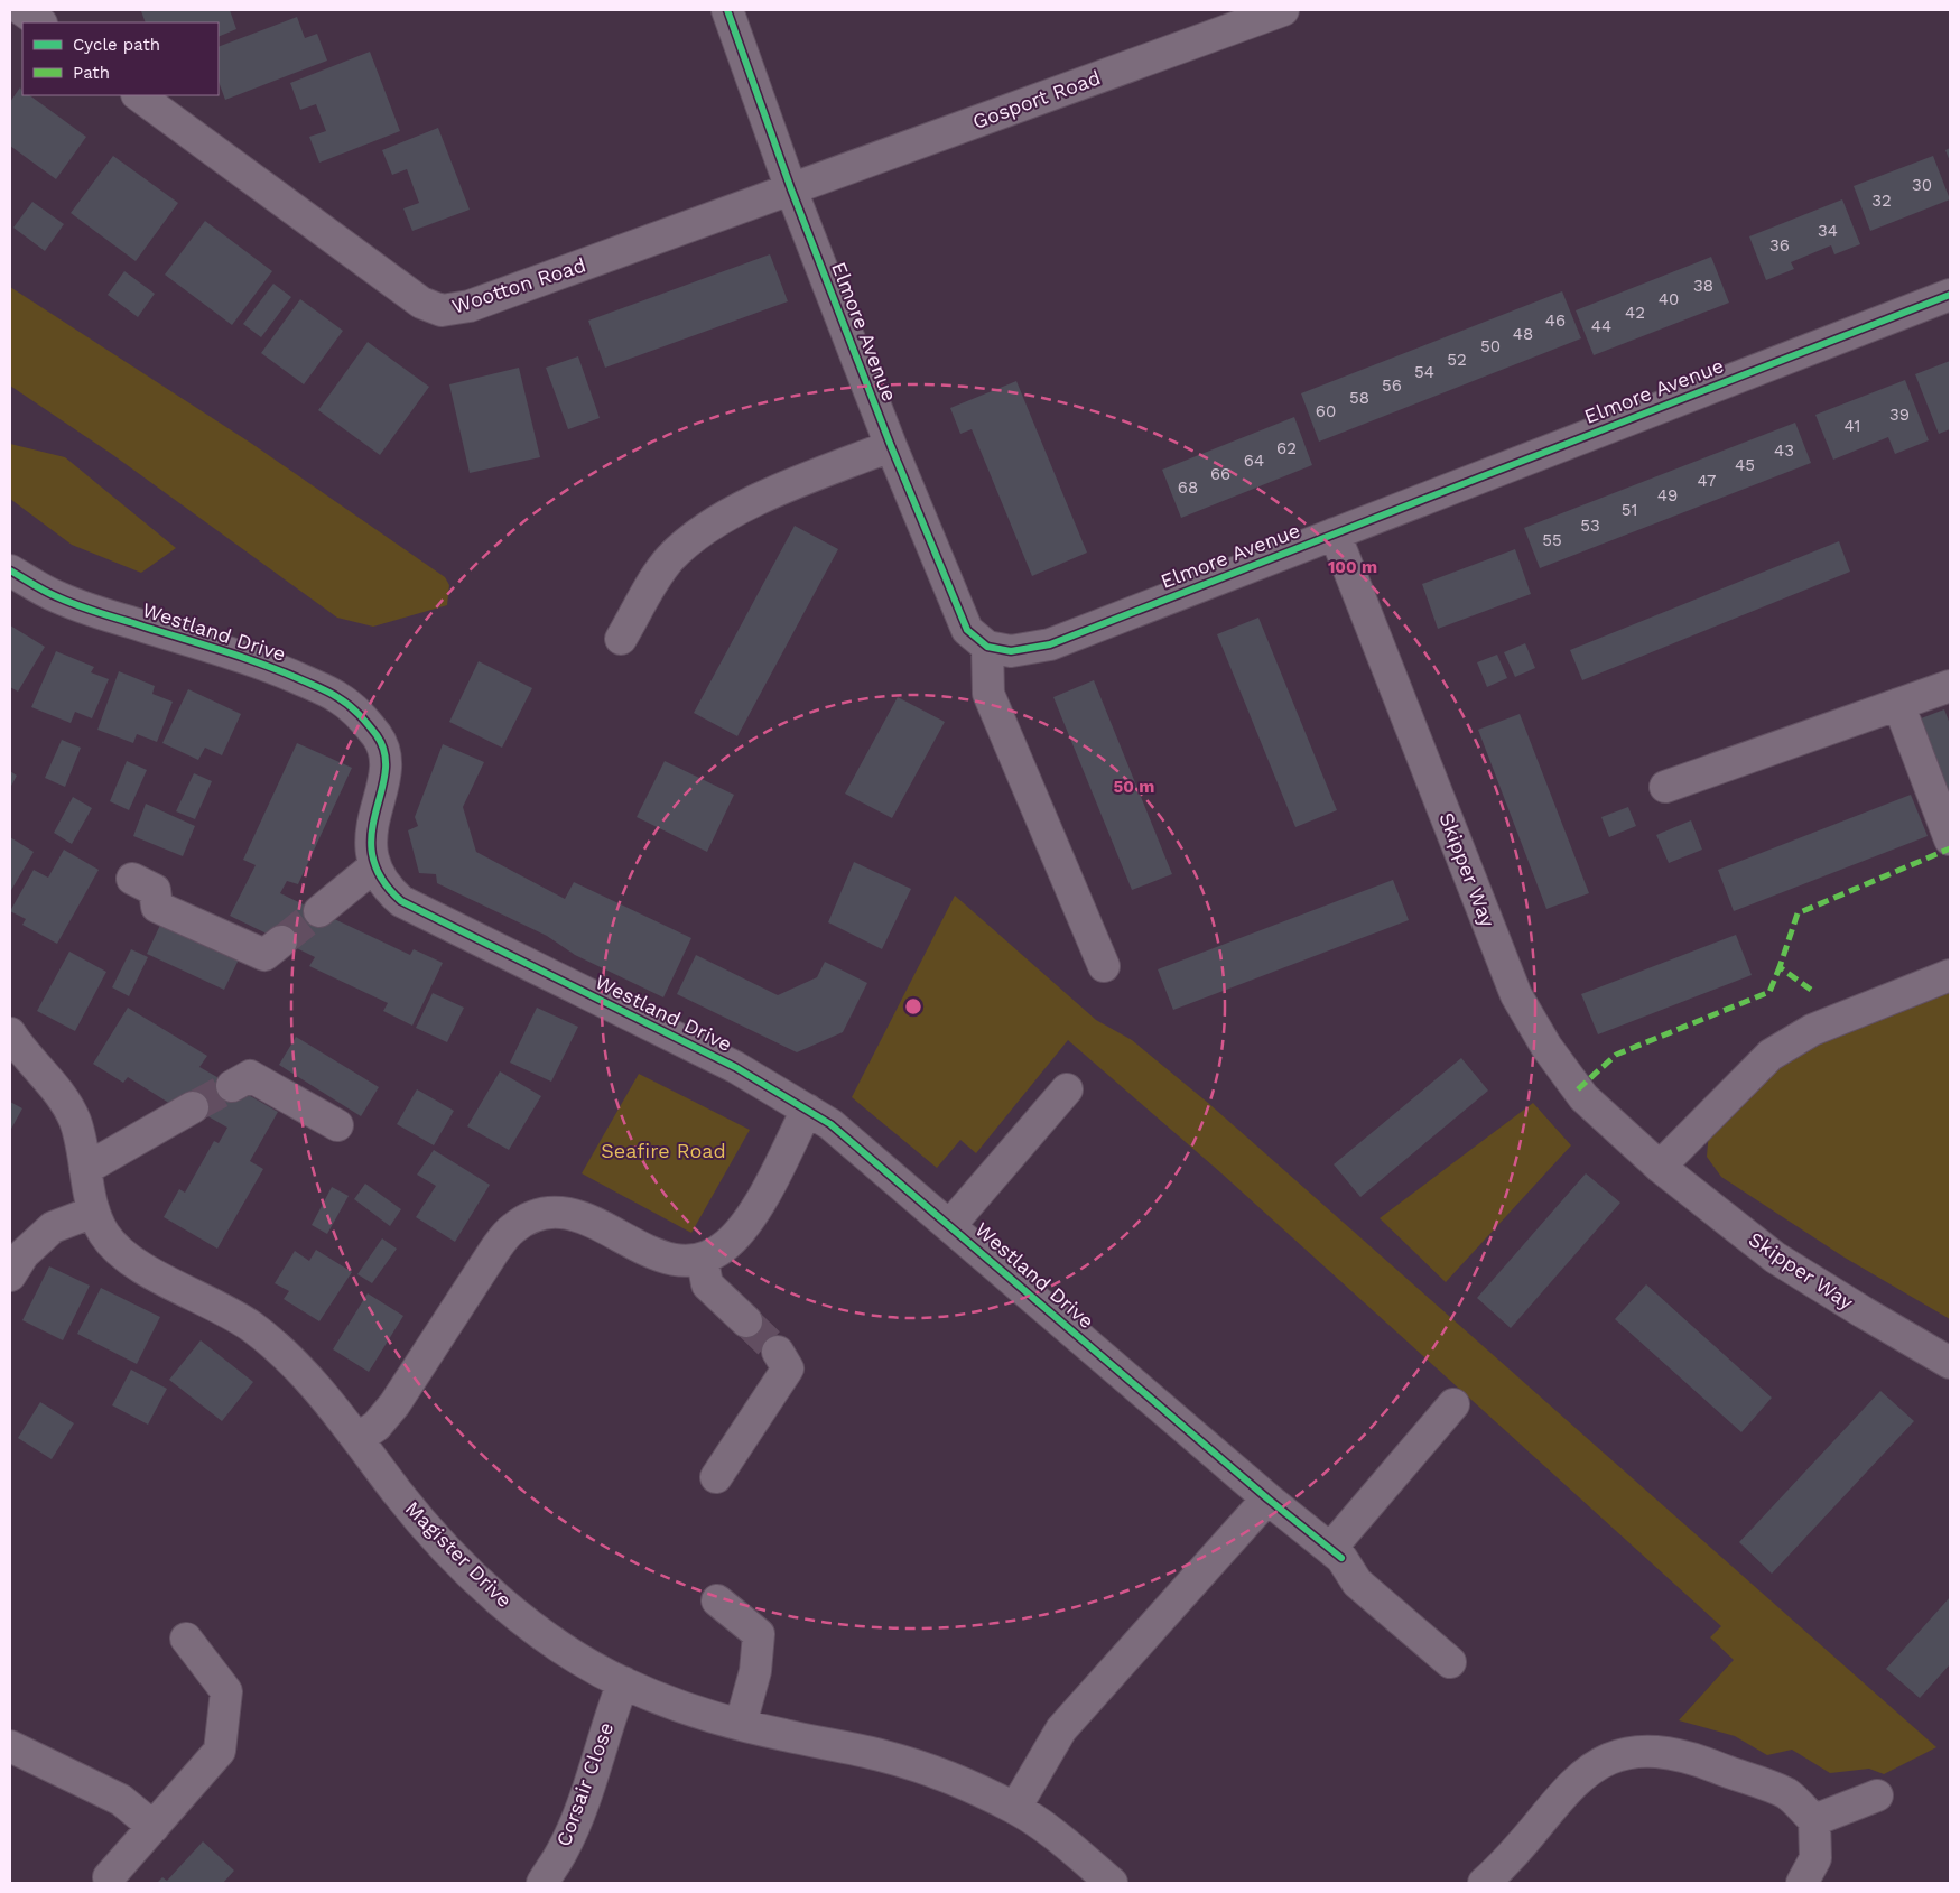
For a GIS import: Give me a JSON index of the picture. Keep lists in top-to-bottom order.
{
  "streets": {
    "street": [
      "Gosport Road",
      "Wootton Road",
      "Elmore Avenue",
      "Westland Drive",
      "Skipper Way",
      "Magister Drive",
      "Corsair Close"
    ]
  },
  "crossings": [
    ["Gosport Road", "Wootton Road"],
    ["Gosport Road", "Elmore Avenue"],
    ["Wootton Road", "Elmore Avenue"],
    ["Elmore Avenue", "Skipper Way"],
    ["Magister Drive", "Corsair Close"]
  ],
  "parks": ["Seafire Road"],
  "house_numbers": [
    "30",
    "32",
    "34",
    "36",
    "38",
    "40",
    "42",
    "46",
    "44",
    "48",
    "50",
    "52",
    "54",
    "56",
    "58",
    "60",
    "39",
    "41",
    "62",
    "43",
    "64",
    "45",
    "66",
    "47",
    "68",
    "49",
    "51",
    "53",
    "55"
  ],
  "legend": ["Cycle path", "Path"],
  "rings": ["100 m", "50 m"]
}
